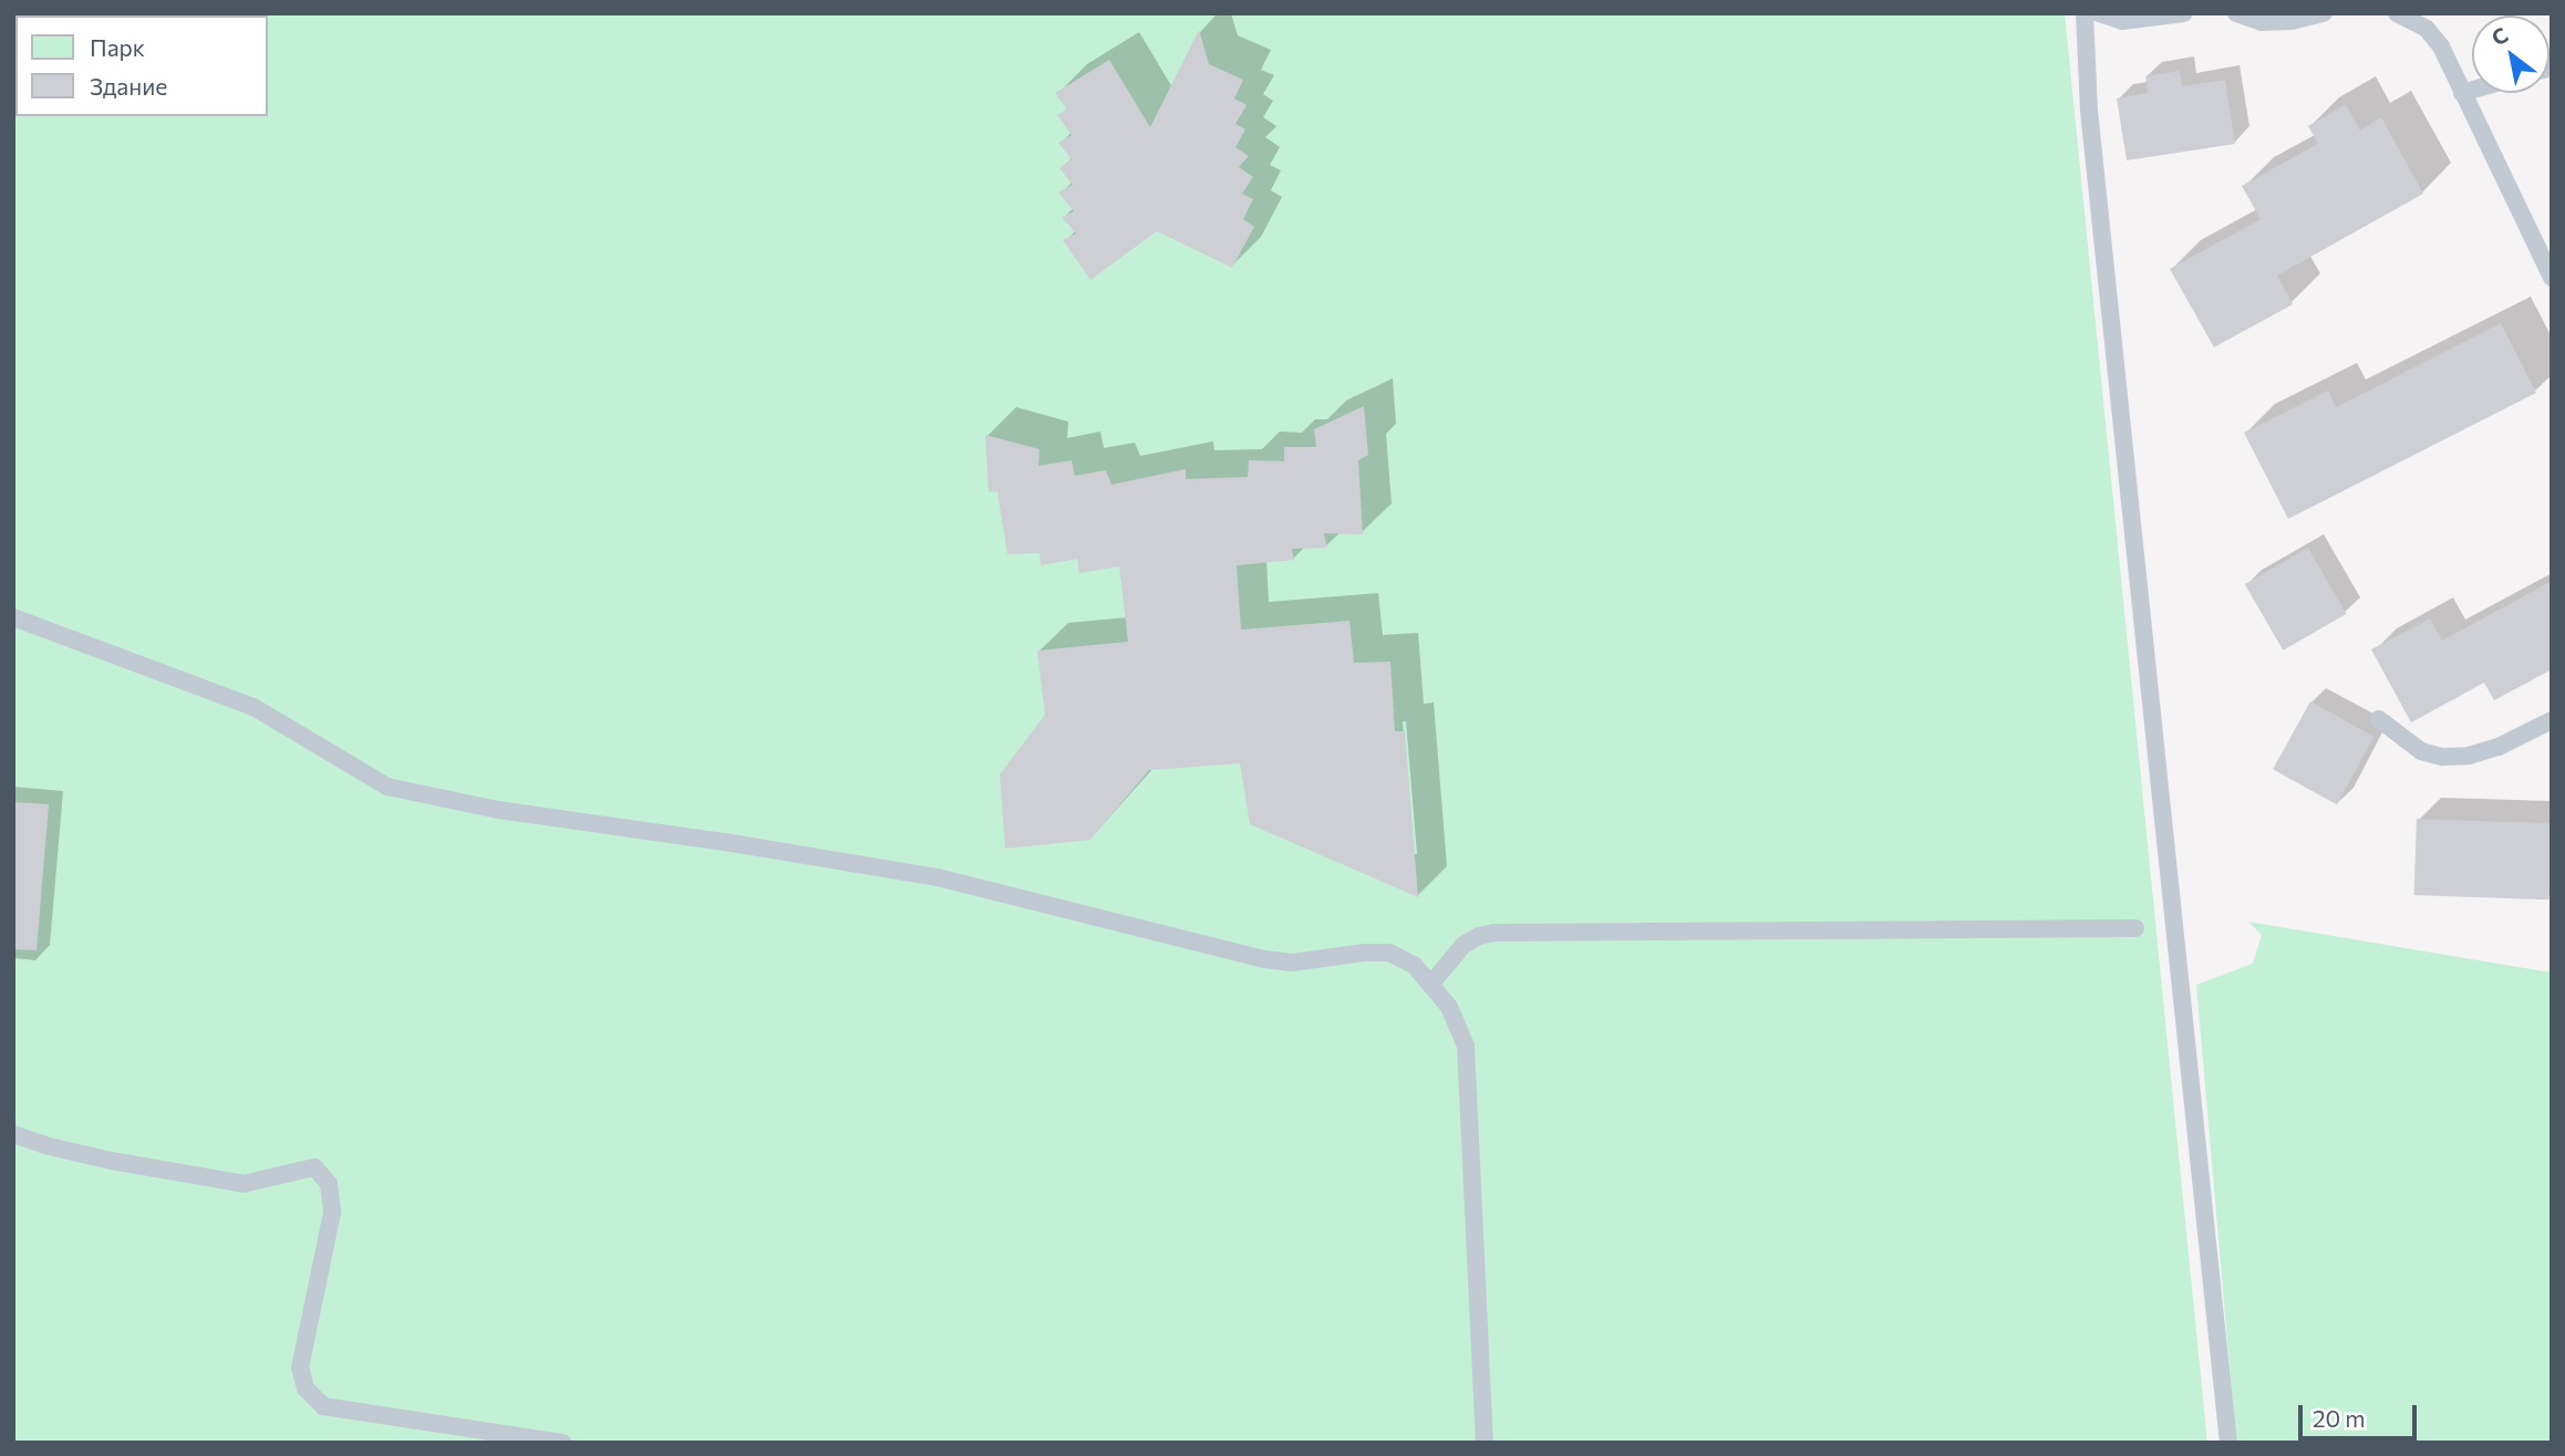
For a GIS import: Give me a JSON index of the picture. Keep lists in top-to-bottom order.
{
  "legend": ["Парк", "Здание"],
  "scale_bar": "20 m",
  "north": "top left"
}
